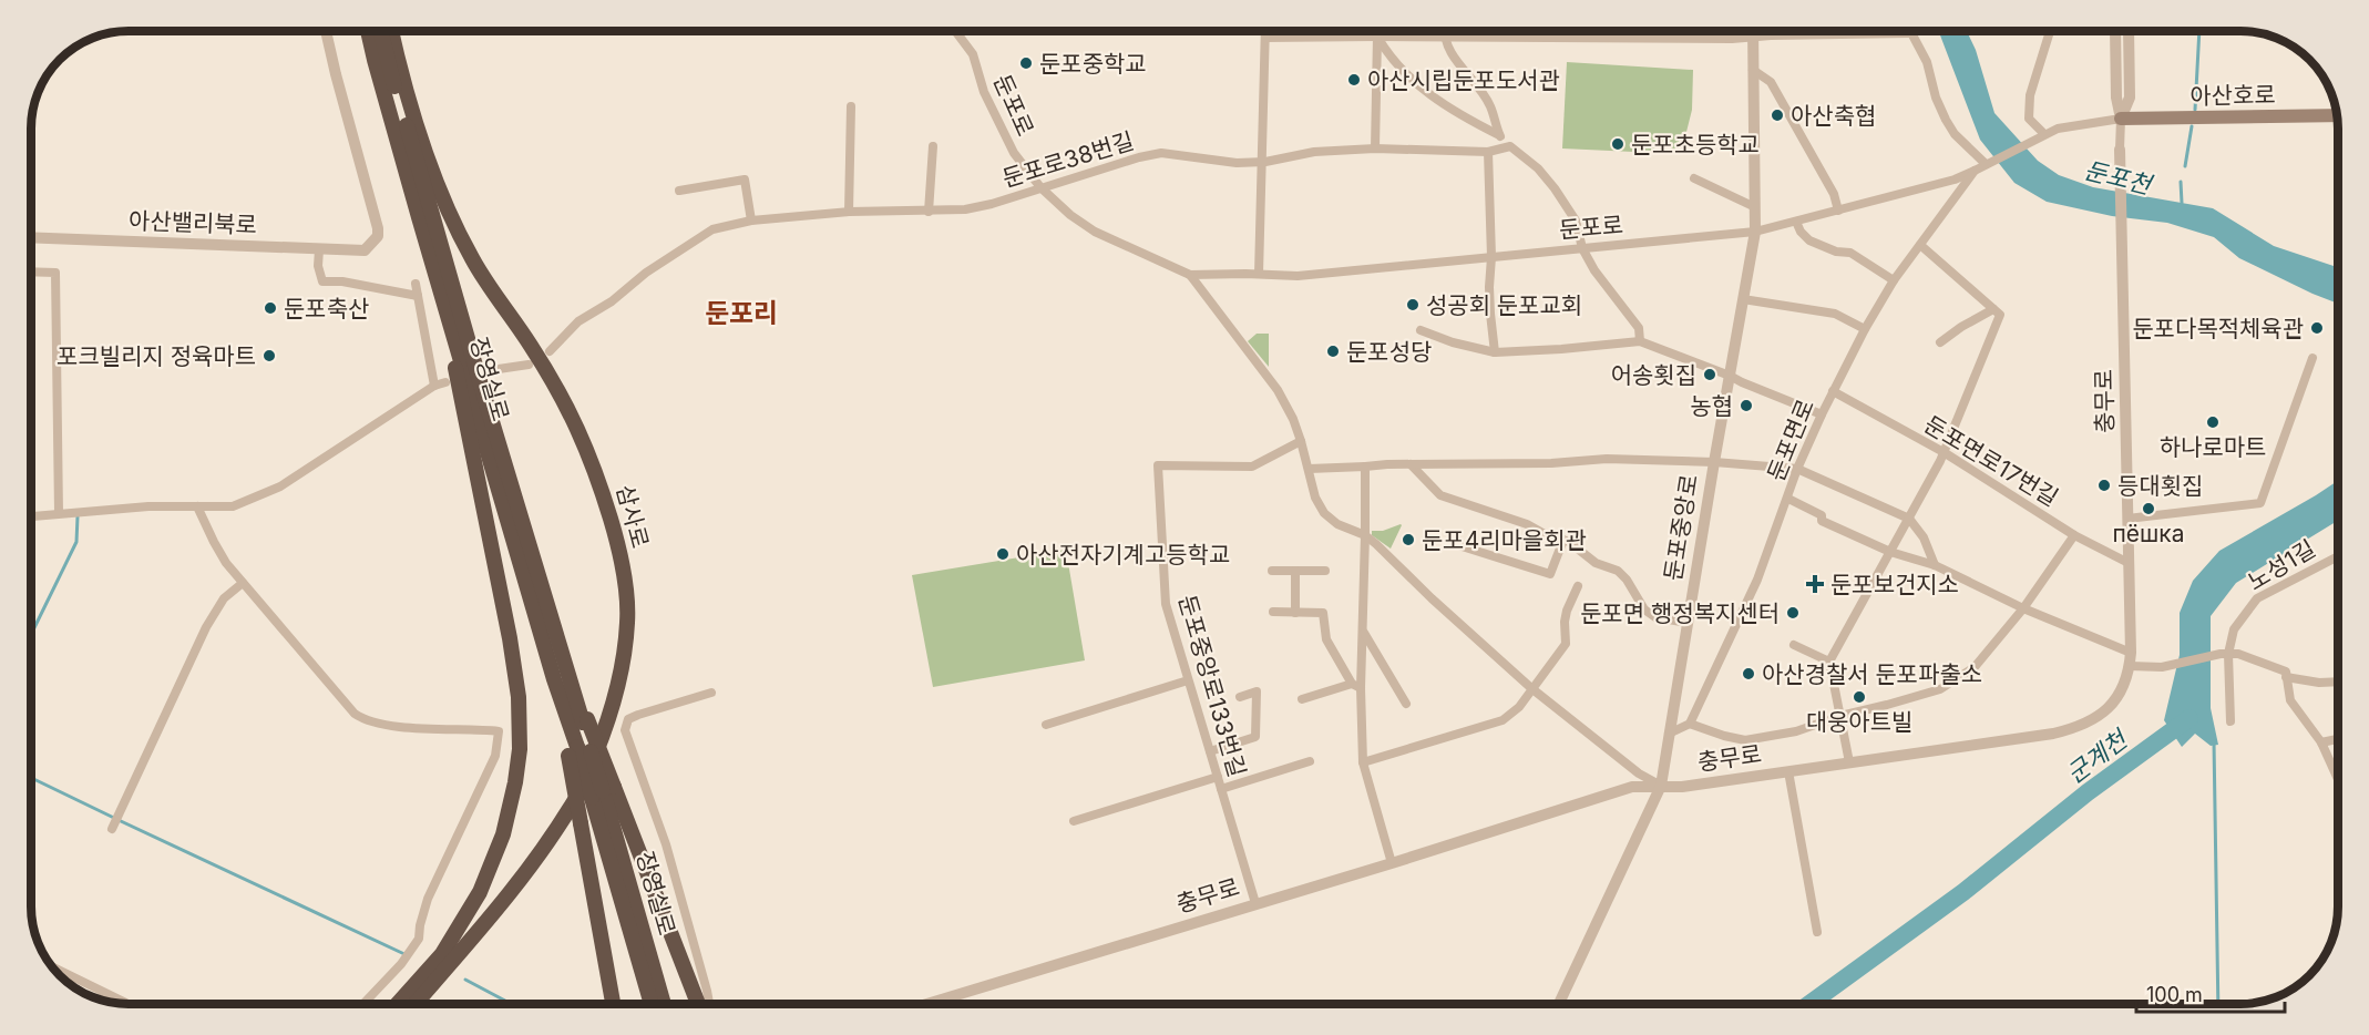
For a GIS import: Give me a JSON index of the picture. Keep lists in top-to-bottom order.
{
  "streets": {
    "highway": ["장영실로", "삼사로"],
    "main road": ["아산호로"],
    "street": [
      "둔포로",
      "둔포로38번길",
      "아산밸리북로",
      "충무로",
      "둔포면로",
      "둔포면로17번길",
      "둔포중앙로",
      "노성1길",
      "둔포중앙로133번길"
    ]
  },
  "crossings": [
    ["아산호로", "둔포로"],
    ["둔포로", "둔포로38번길"],
    ["둔포로", "충무로"],
    ["둔포로", "둔포면로"],
    ["둔포로", "둔포중앙로"],
    ["둔포로", "둔포중앙로133번길"],
    ["충무로", "둔포면로17번길"],
    ["충무로", "둔포중앙로"],
    ["충무로", "둔포중앙로133번길"],
    ["둔포면로", "둔포면로17번길"]
  ],
  "districts": ["둔포리"],
  "water": ["둔포천", "군계천"],
  "places": {
    "other": [
      "둔포중학교",
      "아산시립둔포도서관",
      "아산축협",
      "둔포초등학교",
      "성공회 둔포교회",
      "둔포축산",
      "둔포다목적체육관",
      "둔포성당",
      "포크빌리지 정육마트",
      "어송횟집",
      "농협",
      "하나로마트",
      "등대횟집",
      "пёшка",
      "둔포4리마을회관",
      "아산전자기계고등학교",
      "둔포면 행정복지센터",
      "아산경찰서 둔포파출소",
      "대웅아트빌"
    ],
    "health": ["둔포보건지소"]
  },
  "scale_bar": "100 m"
}
